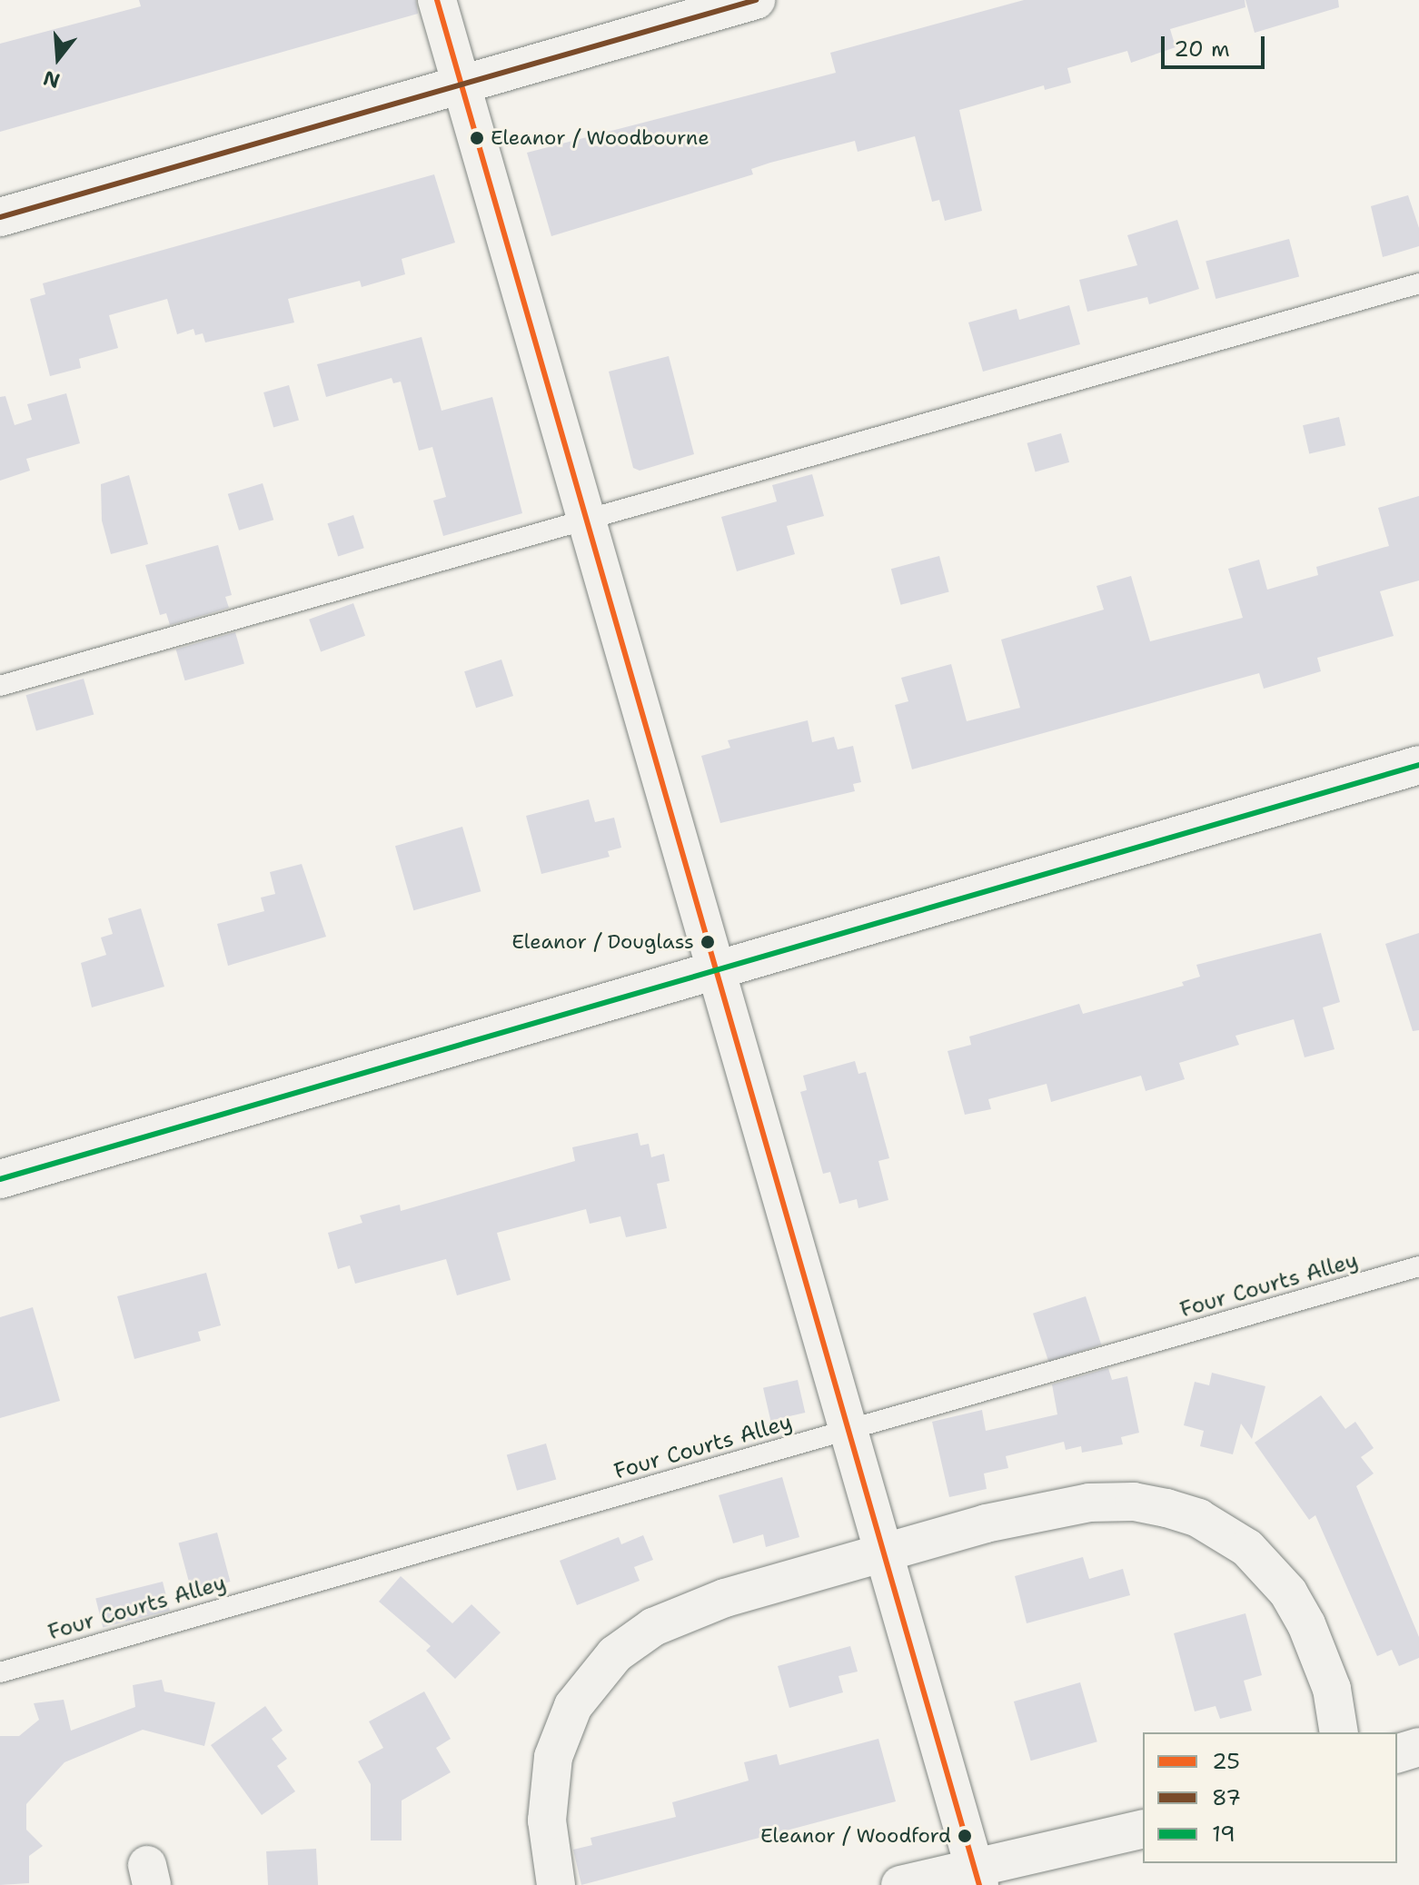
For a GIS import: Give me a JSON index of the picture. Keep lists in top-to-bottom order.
{
  "streets": {
    "lane": ["Four Courts Alley"]
  },
  "places": ["Eleanor / Woodbourne", "Eleanor / Douglass", "Eleanor / Woodford"],
  "lines": ["transit line 25", "transit line 87", "transit line 19"],
  "legend": ["25", "87", "19"],
  "scale_bar": "20 m",
  "north": "bottom"
}
